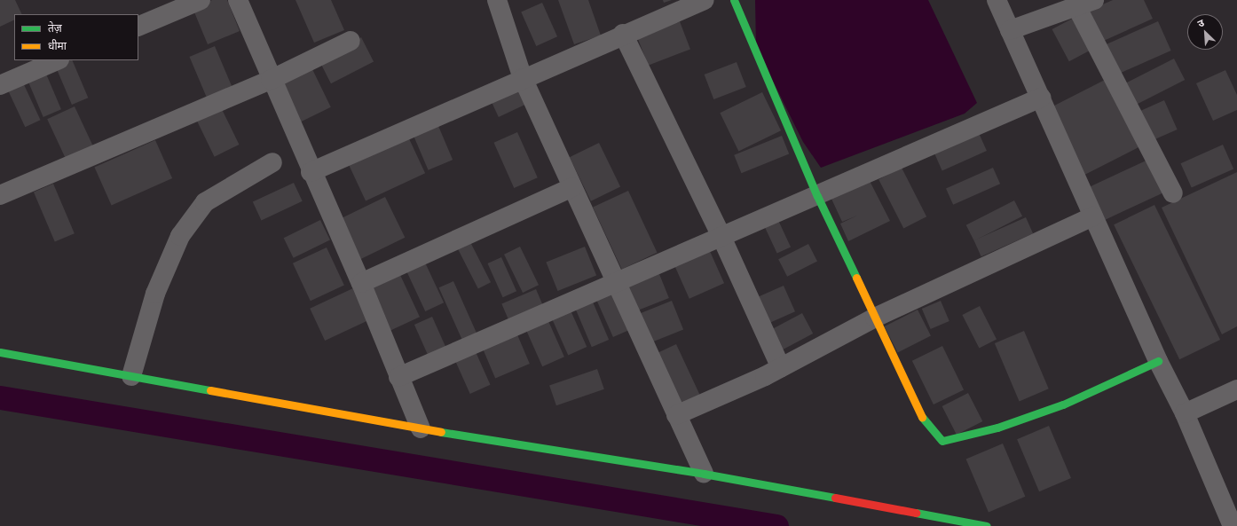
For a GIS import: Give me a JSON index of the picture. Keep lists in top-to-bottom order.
{
  "legend": ["तेज़", "धीमा"],
  "north": "top left"
}
